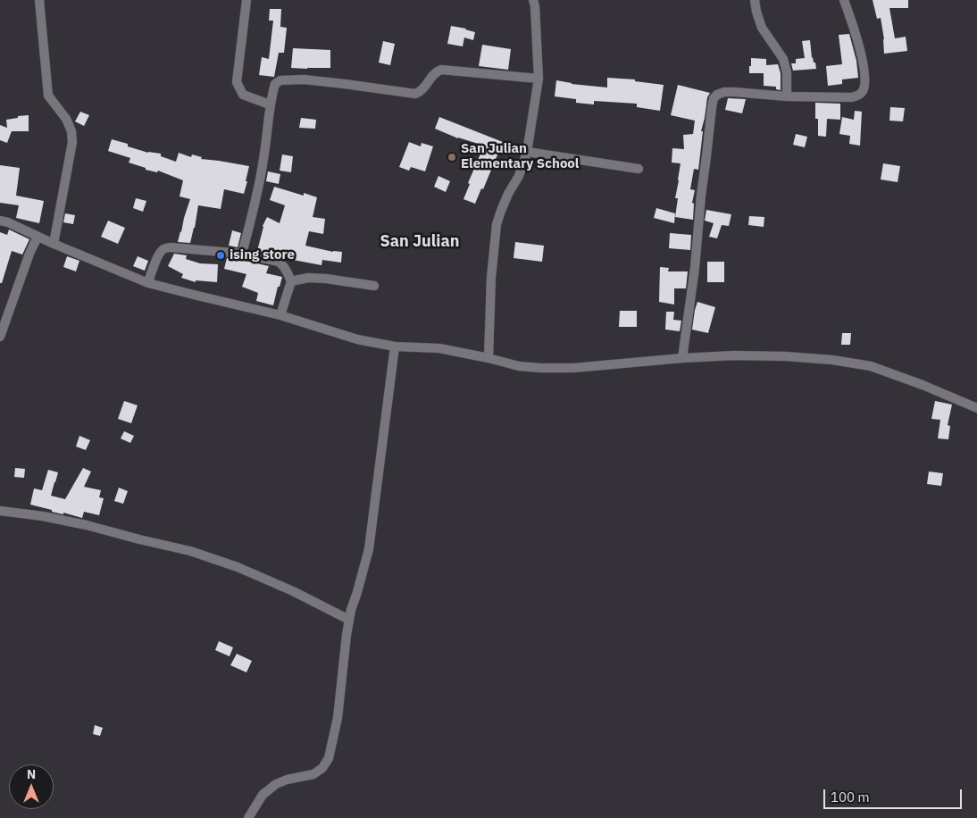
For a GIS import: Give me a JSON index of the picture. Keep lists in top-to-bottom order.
{
  "districts": ["San Julian"],
  "places": ["San Julian Elementary School", "ising store"],
  "scale_bar": "100 m",
  "north": "top"
}
